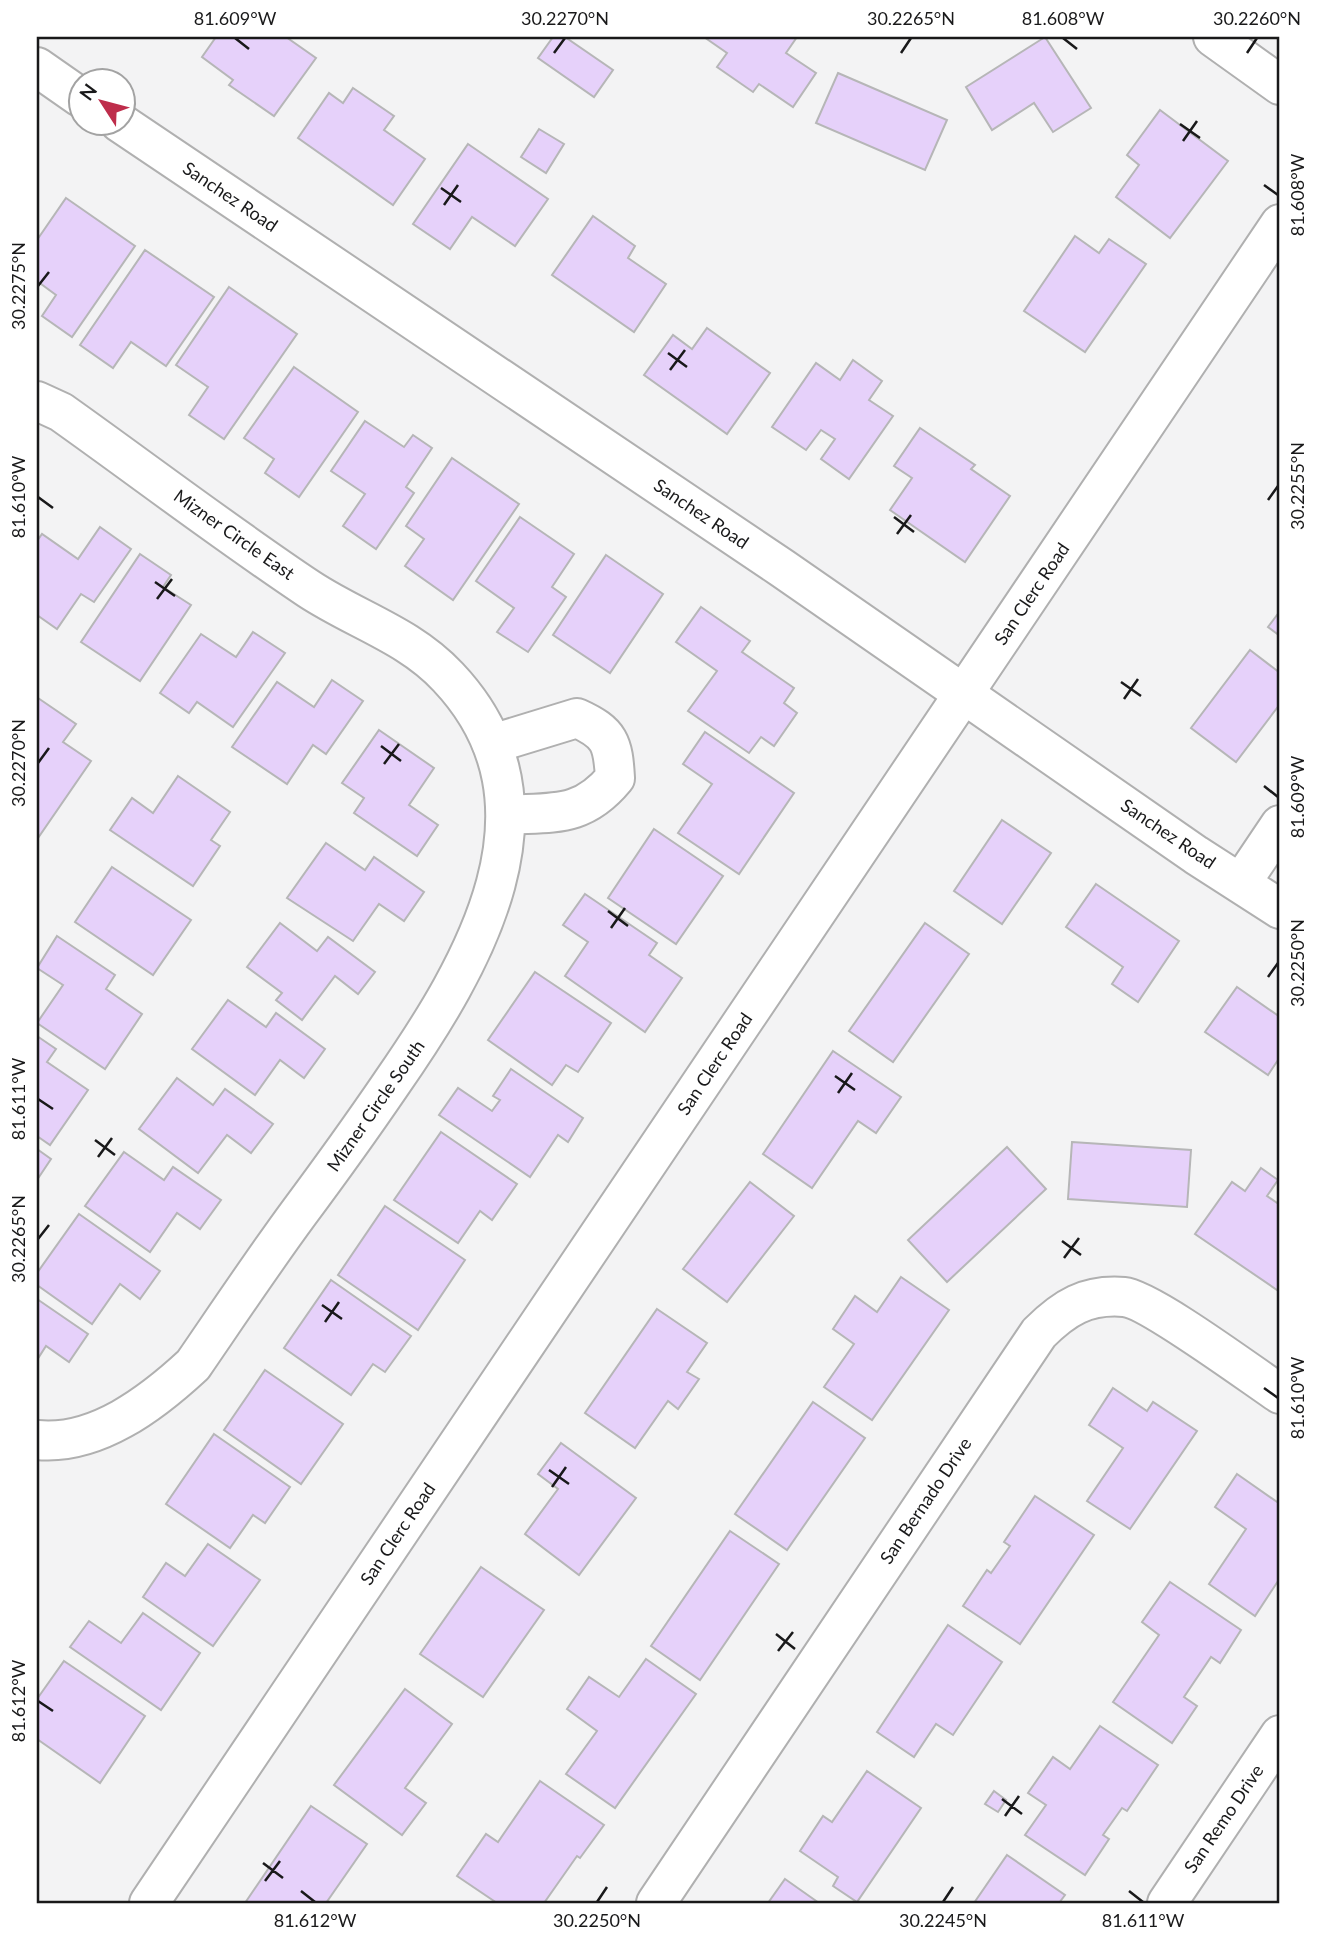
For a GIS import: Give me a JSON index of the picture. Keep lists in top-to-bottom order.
{
  "streets": {
    "street": [
      "Sanchez Road",
      "Mizner Circle East",
      "San Clerc Road",
      "Mizner Circle South",
      "San Bernado Drive",
      "San Remo Drive"
    ]
  },
  "crossings": [
    ["Sanchez Road", "San Clerc Road"],
    ["Mizner Circle East", "Mizner Circle South"]
  ],
  "north": "top left",
  "coordinates": [
    "81.609°W",
    "30.2270°N",
    "30.2265°N",
    "81.608°W",
    "30.2260°N",
    "30.2275°N",
    "30.2255°N",
    "81.610°W",
    "30.2250°N",
    "81.611°W",
    "81.612°W",
    "30.2245°N"
  ]
}
